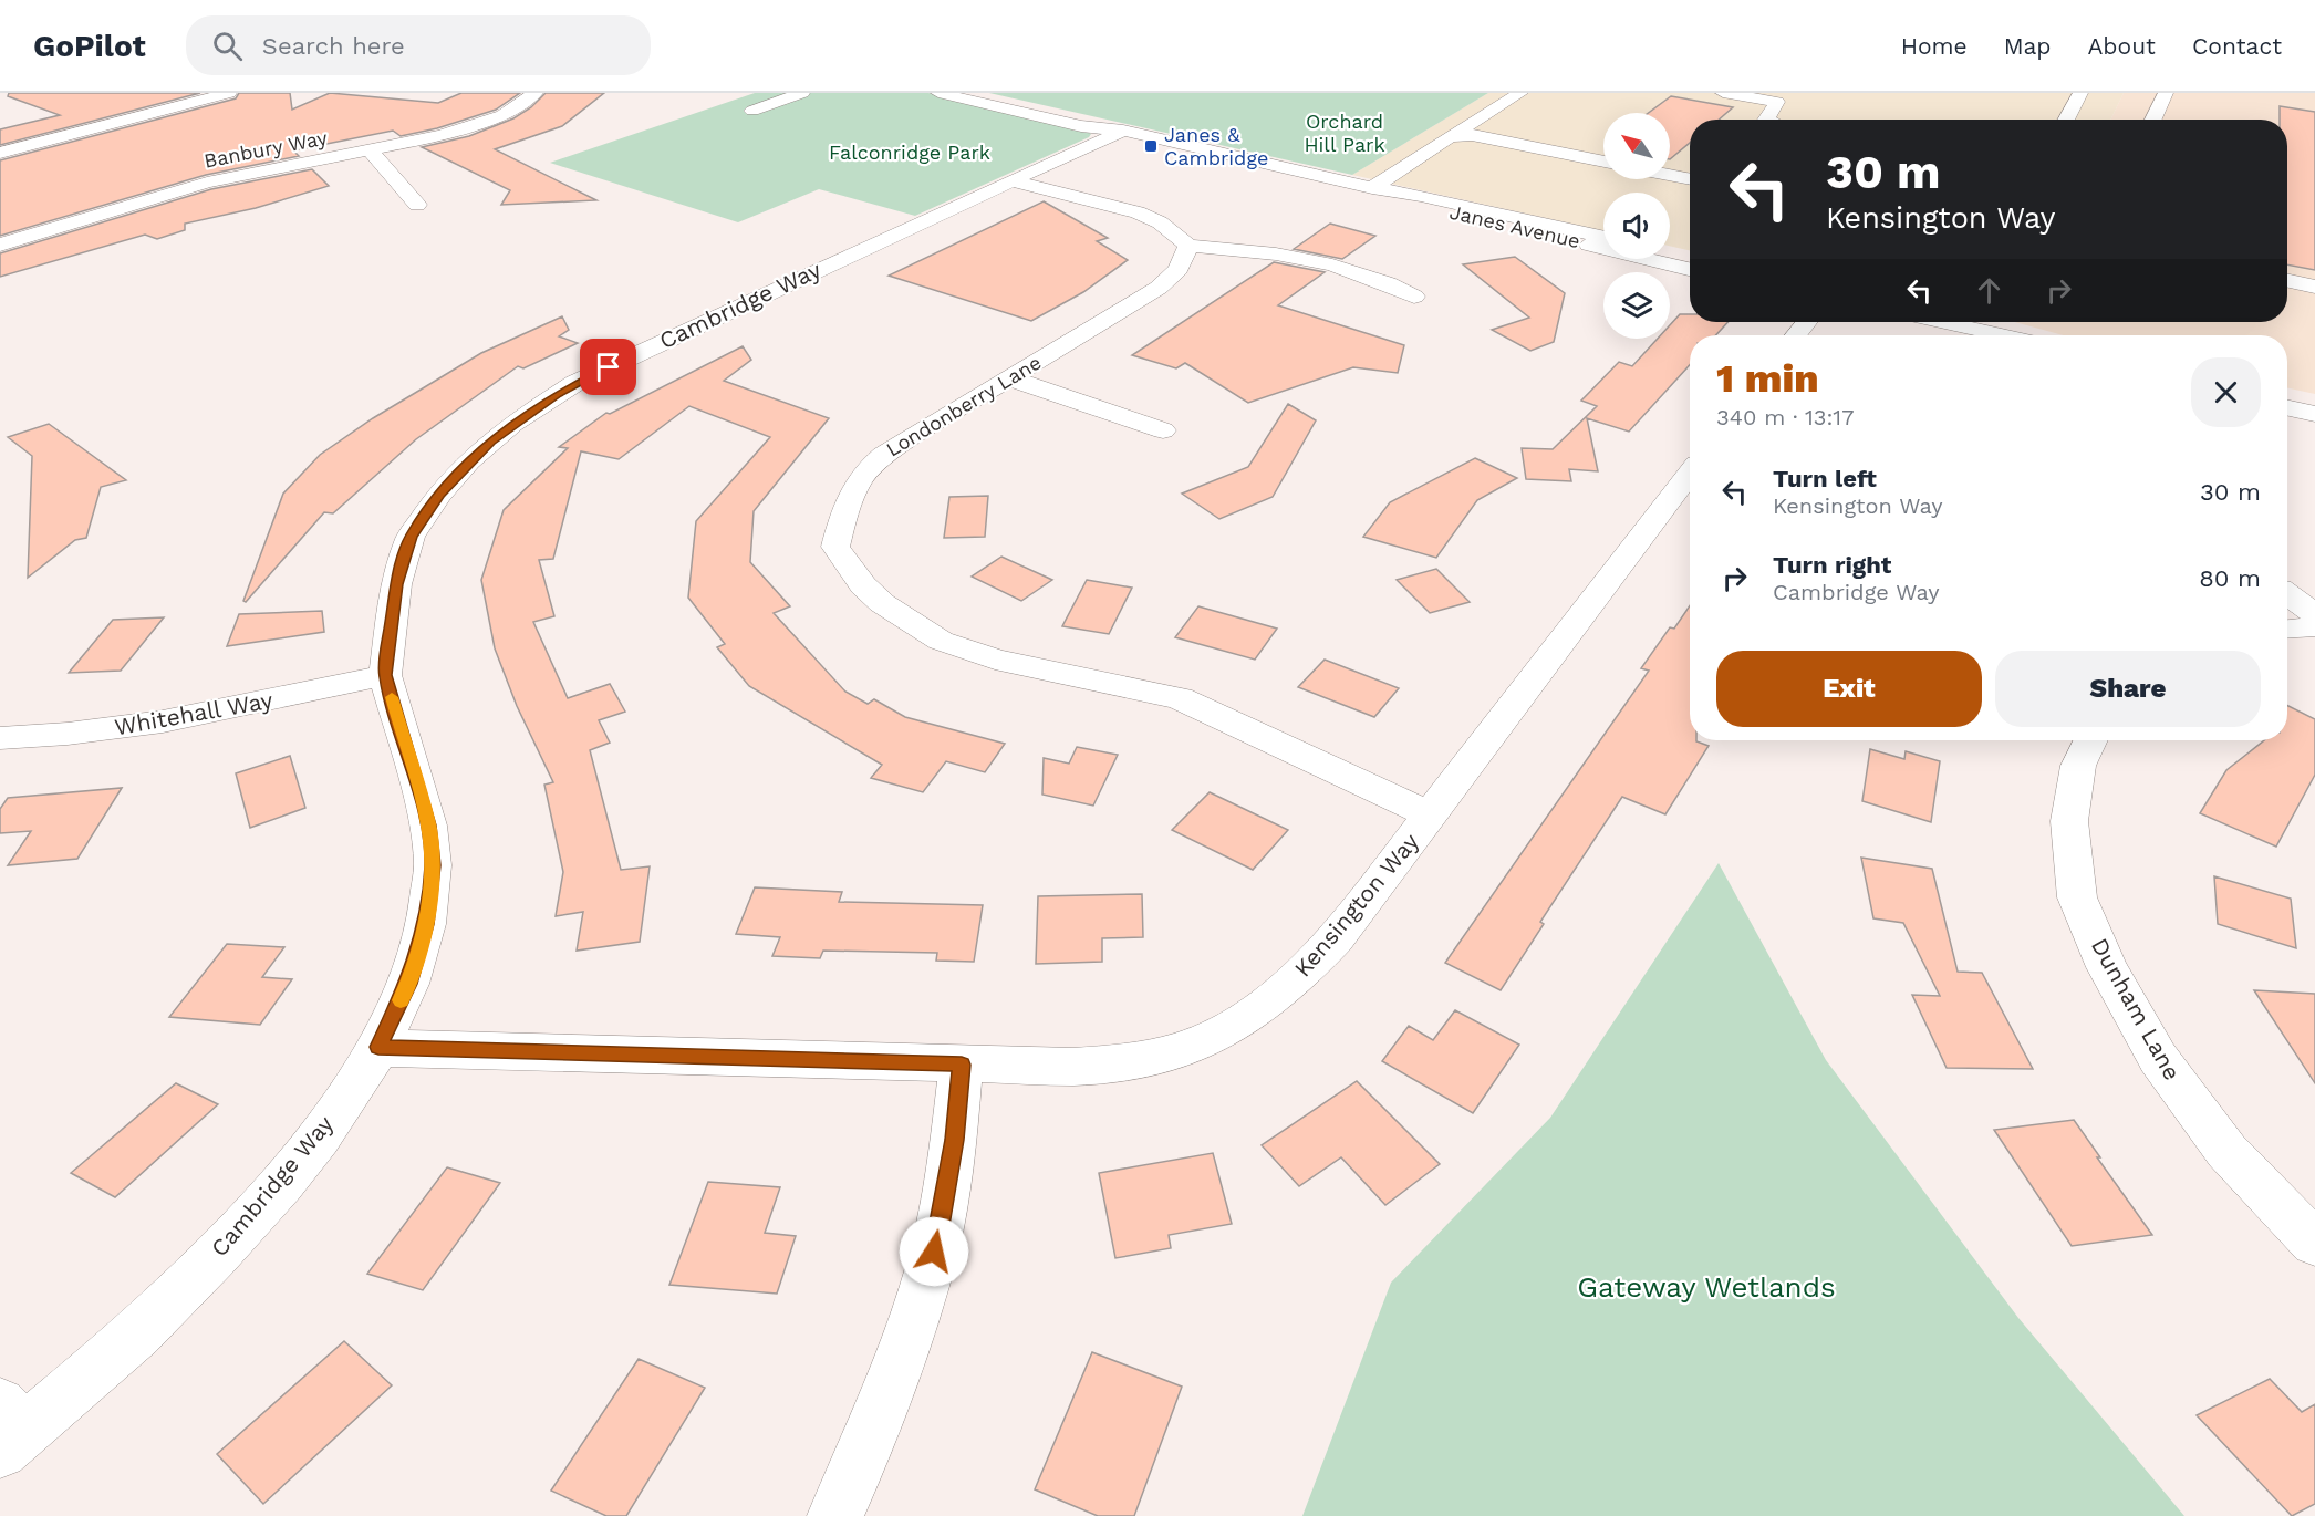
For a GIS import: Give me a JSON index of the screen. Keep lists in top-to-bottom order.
{
  "streets": {
    "street": [
      "Banbury Way",
      "Janes Avenue",
      "Cambridge Way",
      "Londonberry Lane",
      "Whitehall Way",
      "Kensington Way",
      "Dunham Lane"
    ]
  },
  "crossings": [
    ["Janes Avenue", "Cambridge Way"],
    ["Cambridge Way", "Whitehall Way"],
    ["Cambridge Way", "Kensington Way"],
    ["Londonberry Lane", "Kensington Way"]
  ],
  "parks": ["Orchard Hill Park", "Falconridge Park", "Gateway Wetlands"],
  "places": {
    "transit": ["Janes & Cambridge"]
  },
  "north": "top left",
  "page": {
    "header": "GoPilot",
    "search": "Search here",
    "nav": [
      "Home",
      "Map",
      "About",
      "Contact"
    ],
    "turn": ["30 m", "Kensington Way"],
    "heading": ["1 min", "340 m · 13:17"],
    "list": [
      {
        "name": "Turn left",
        "note": "Kensington Way",
        "value": "30 m"
      },
      {
        "name": "Turn right",
        "note": "Cambridge Way",
        "value": "80 m"
      }
    ],
    "buttons": ["Exit", "Share"]
  }
}
